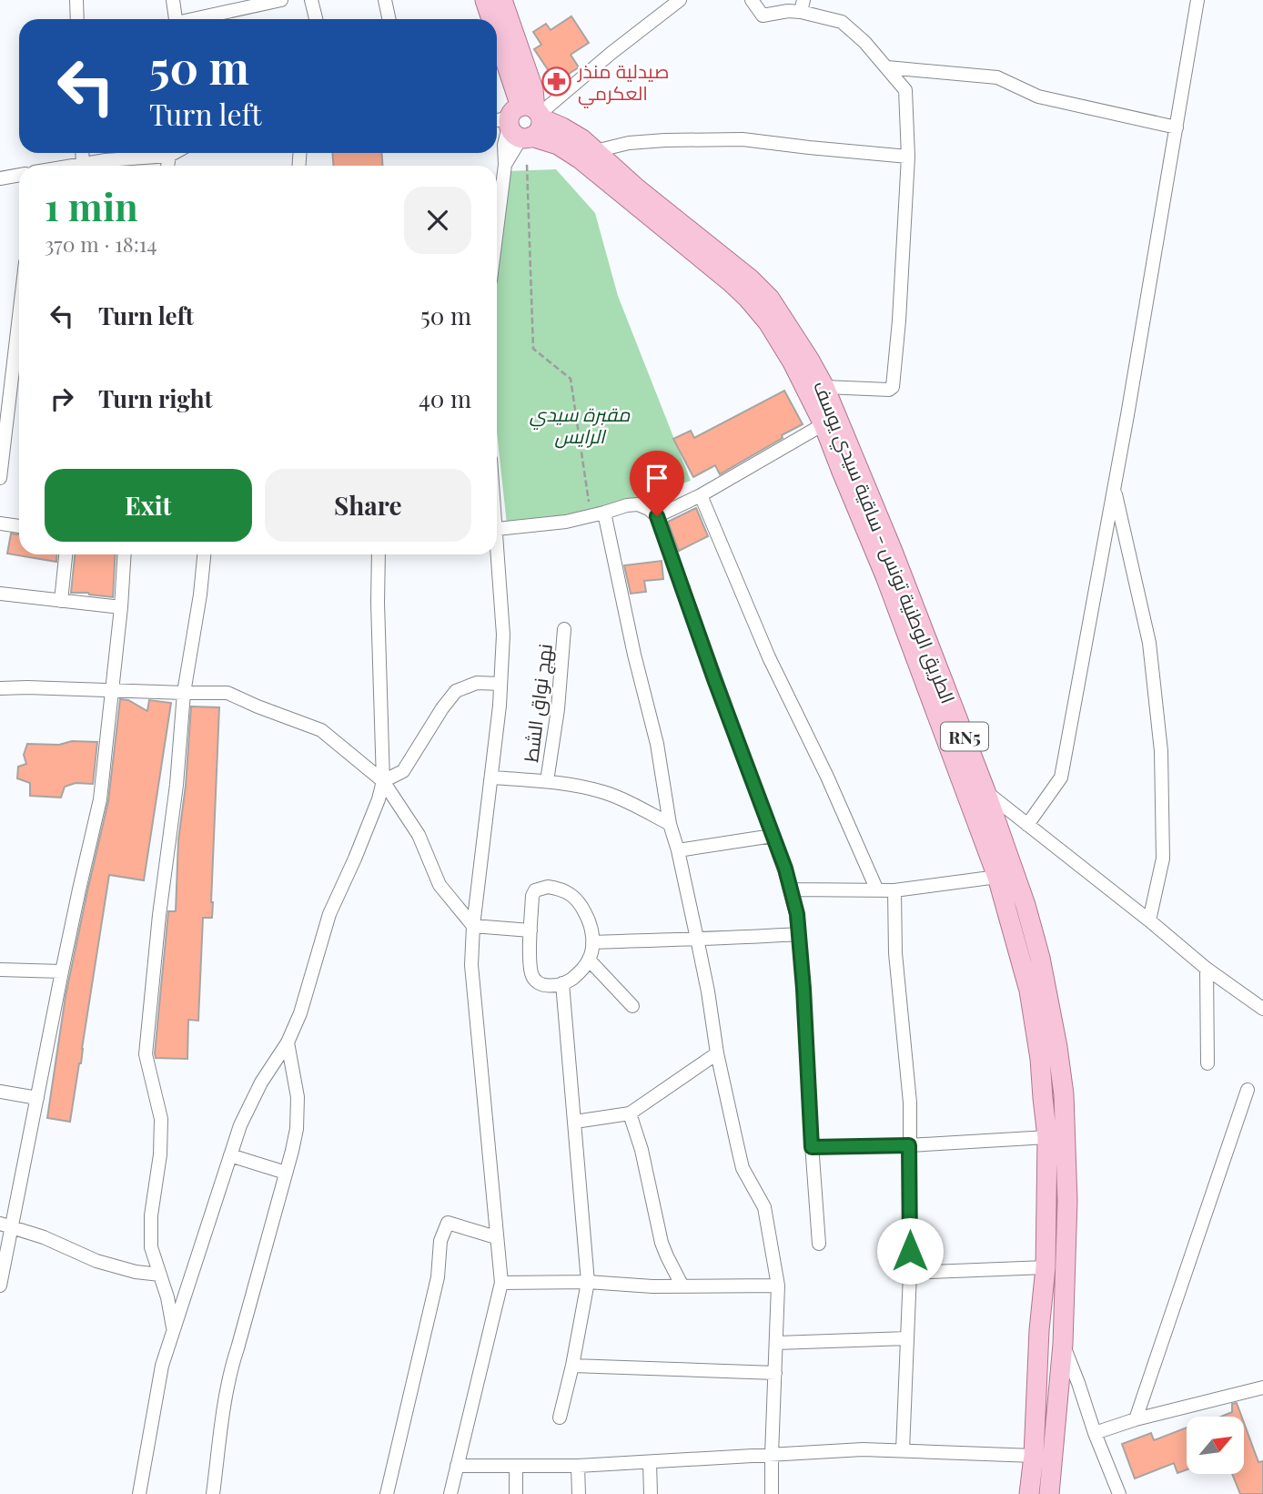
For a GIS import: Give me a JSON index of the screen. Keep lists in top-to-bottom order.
{
  "streets": {
    "main road": ["الطريق الوطنية تونس - ساقية سيدي يوسف", "RN5"],
    "street": ["نهج نواق الشط"]
  },
  "parks": ["مقبرة سيدي الرايس"],
  "places": {
    "pharmacy": ["صيدلية منذر العكرمي"]
  },
  "north": "top right",
  "page": {
    "turn": ["50 m", "Turn left"],
    "heading": ["1 min", "370 m · 18:14"],
    "list": [
      {
        "name": "Turn left",
        "value": "50 m"
      },
      {
        "name": "Turn right",
        "value": "40 m"
      }
    ],
    "buttons": ["Exit", "Share"]
  }
}
